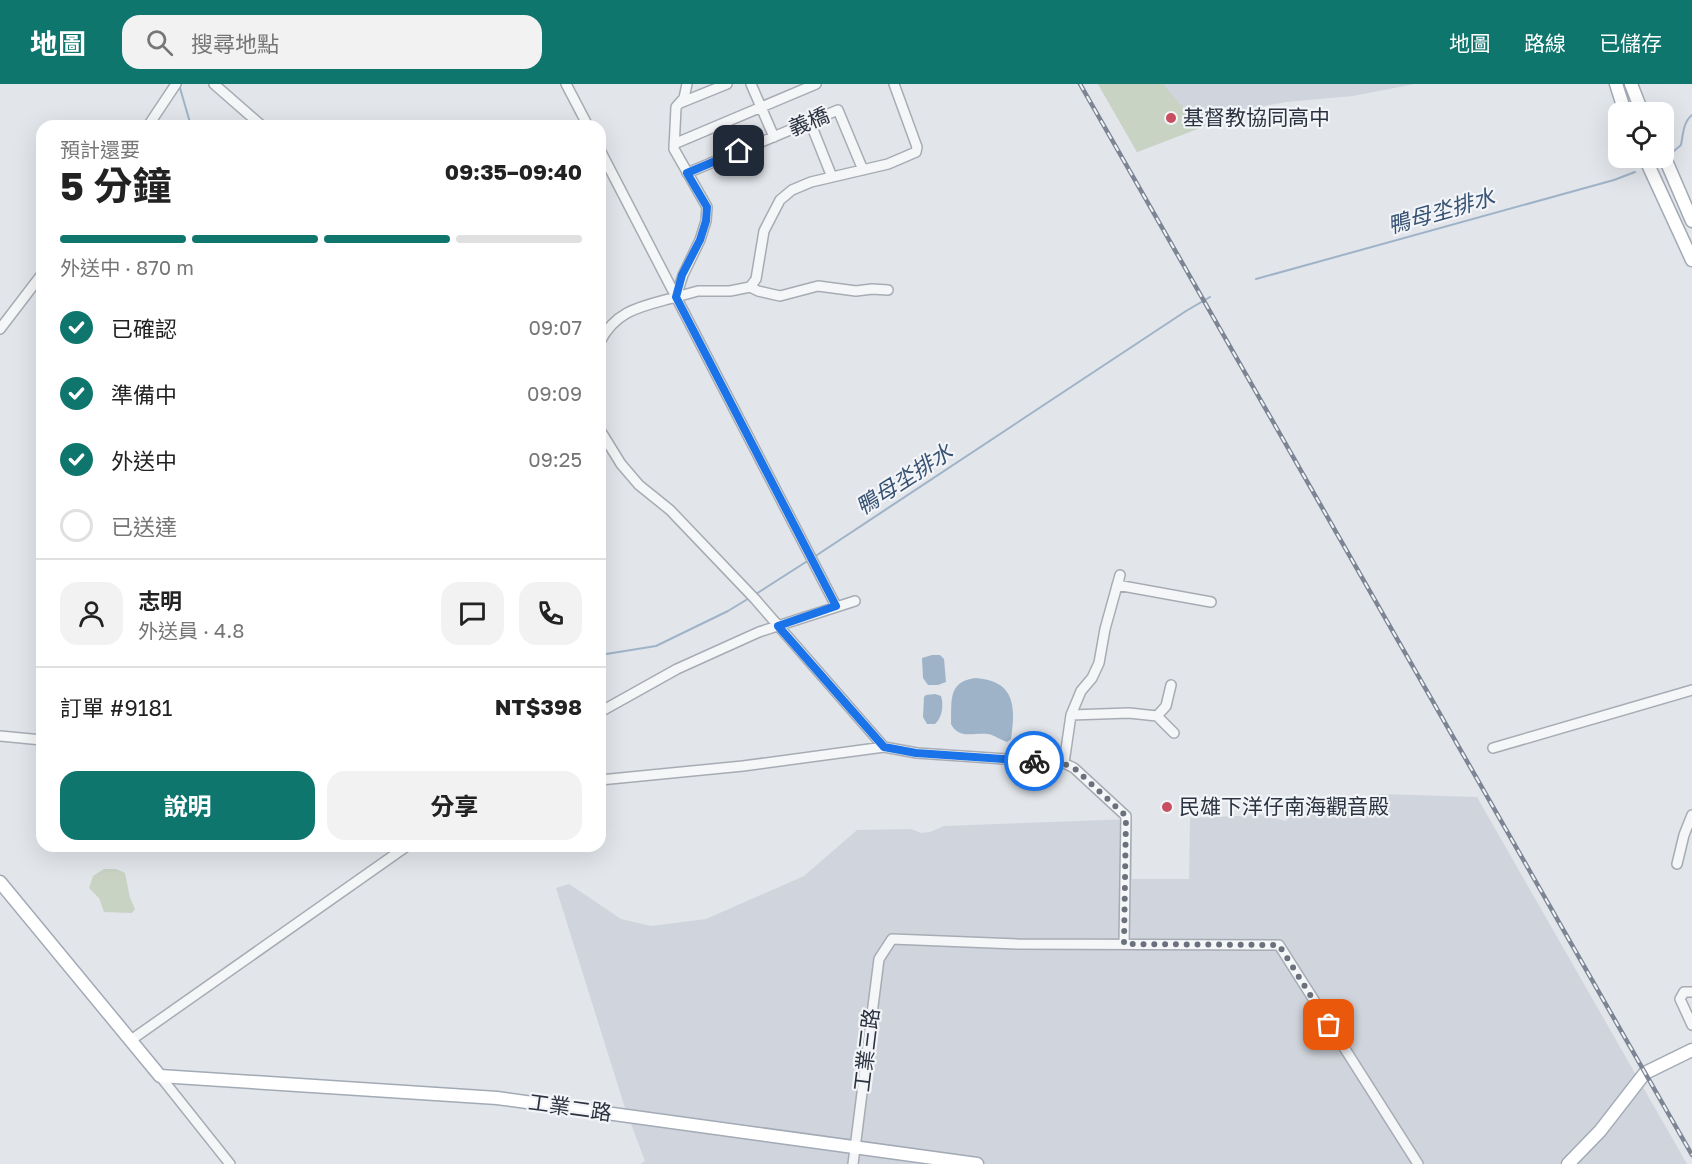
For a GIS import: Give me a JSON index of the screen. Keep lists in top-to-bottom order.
{
  "streets": {
    "main road": ["工業二路"],
    "street": ["義橋", "工業三路"]
  },
  "crossings": [
    ["工業三路", "工業二路"]
  ],
  "water": ["鴨母坔排水"],
  "places": ["基督教協同高中", "民雄下洋仔南海觀音殿"],
  "page": {
    "header": "地圖",
    "search": "搜尋地點",
    "nav": ["地圖", "路線", "已儲存"],
    "heading": ["5 分鐘", "預計還要", "09:35–09:40"],
    "panel": [
      "志明",
      "外送員 · 4.8",
      "訂單 #9181",
      "NT$398"
    ],
    "bar": "外送中 · 870 m",
    "list": [
      ["已確認", "09:07"],
      ["準備中", "09:09"],
      ["外送中", "09:25"],
      "已送達"
    ],
    "buttons": ["說明", "分享"]
  }
}
